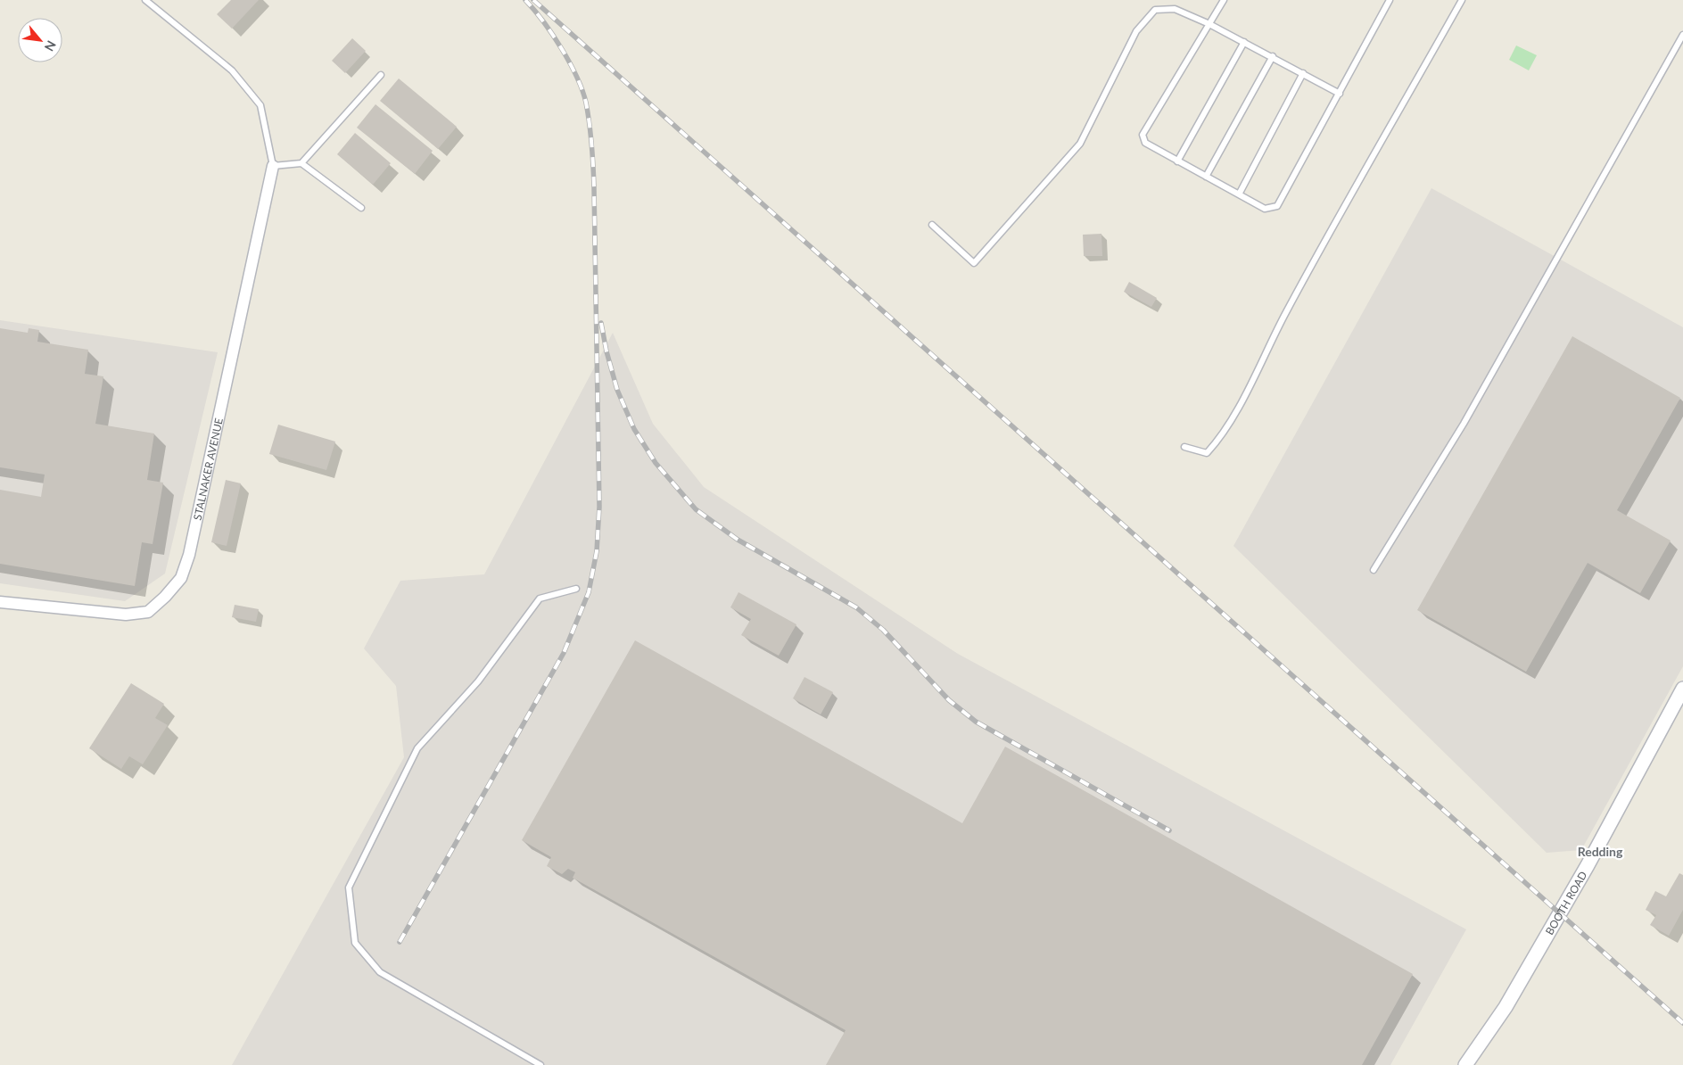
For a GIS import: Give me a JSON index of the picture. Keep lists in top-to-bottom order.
{
  "streets": {
    "street": ["STALNAKER AVENUE", "BOOTH ROAD"]
  },
  "districts": ["Redding"],
  "north": "bottom right"
}
